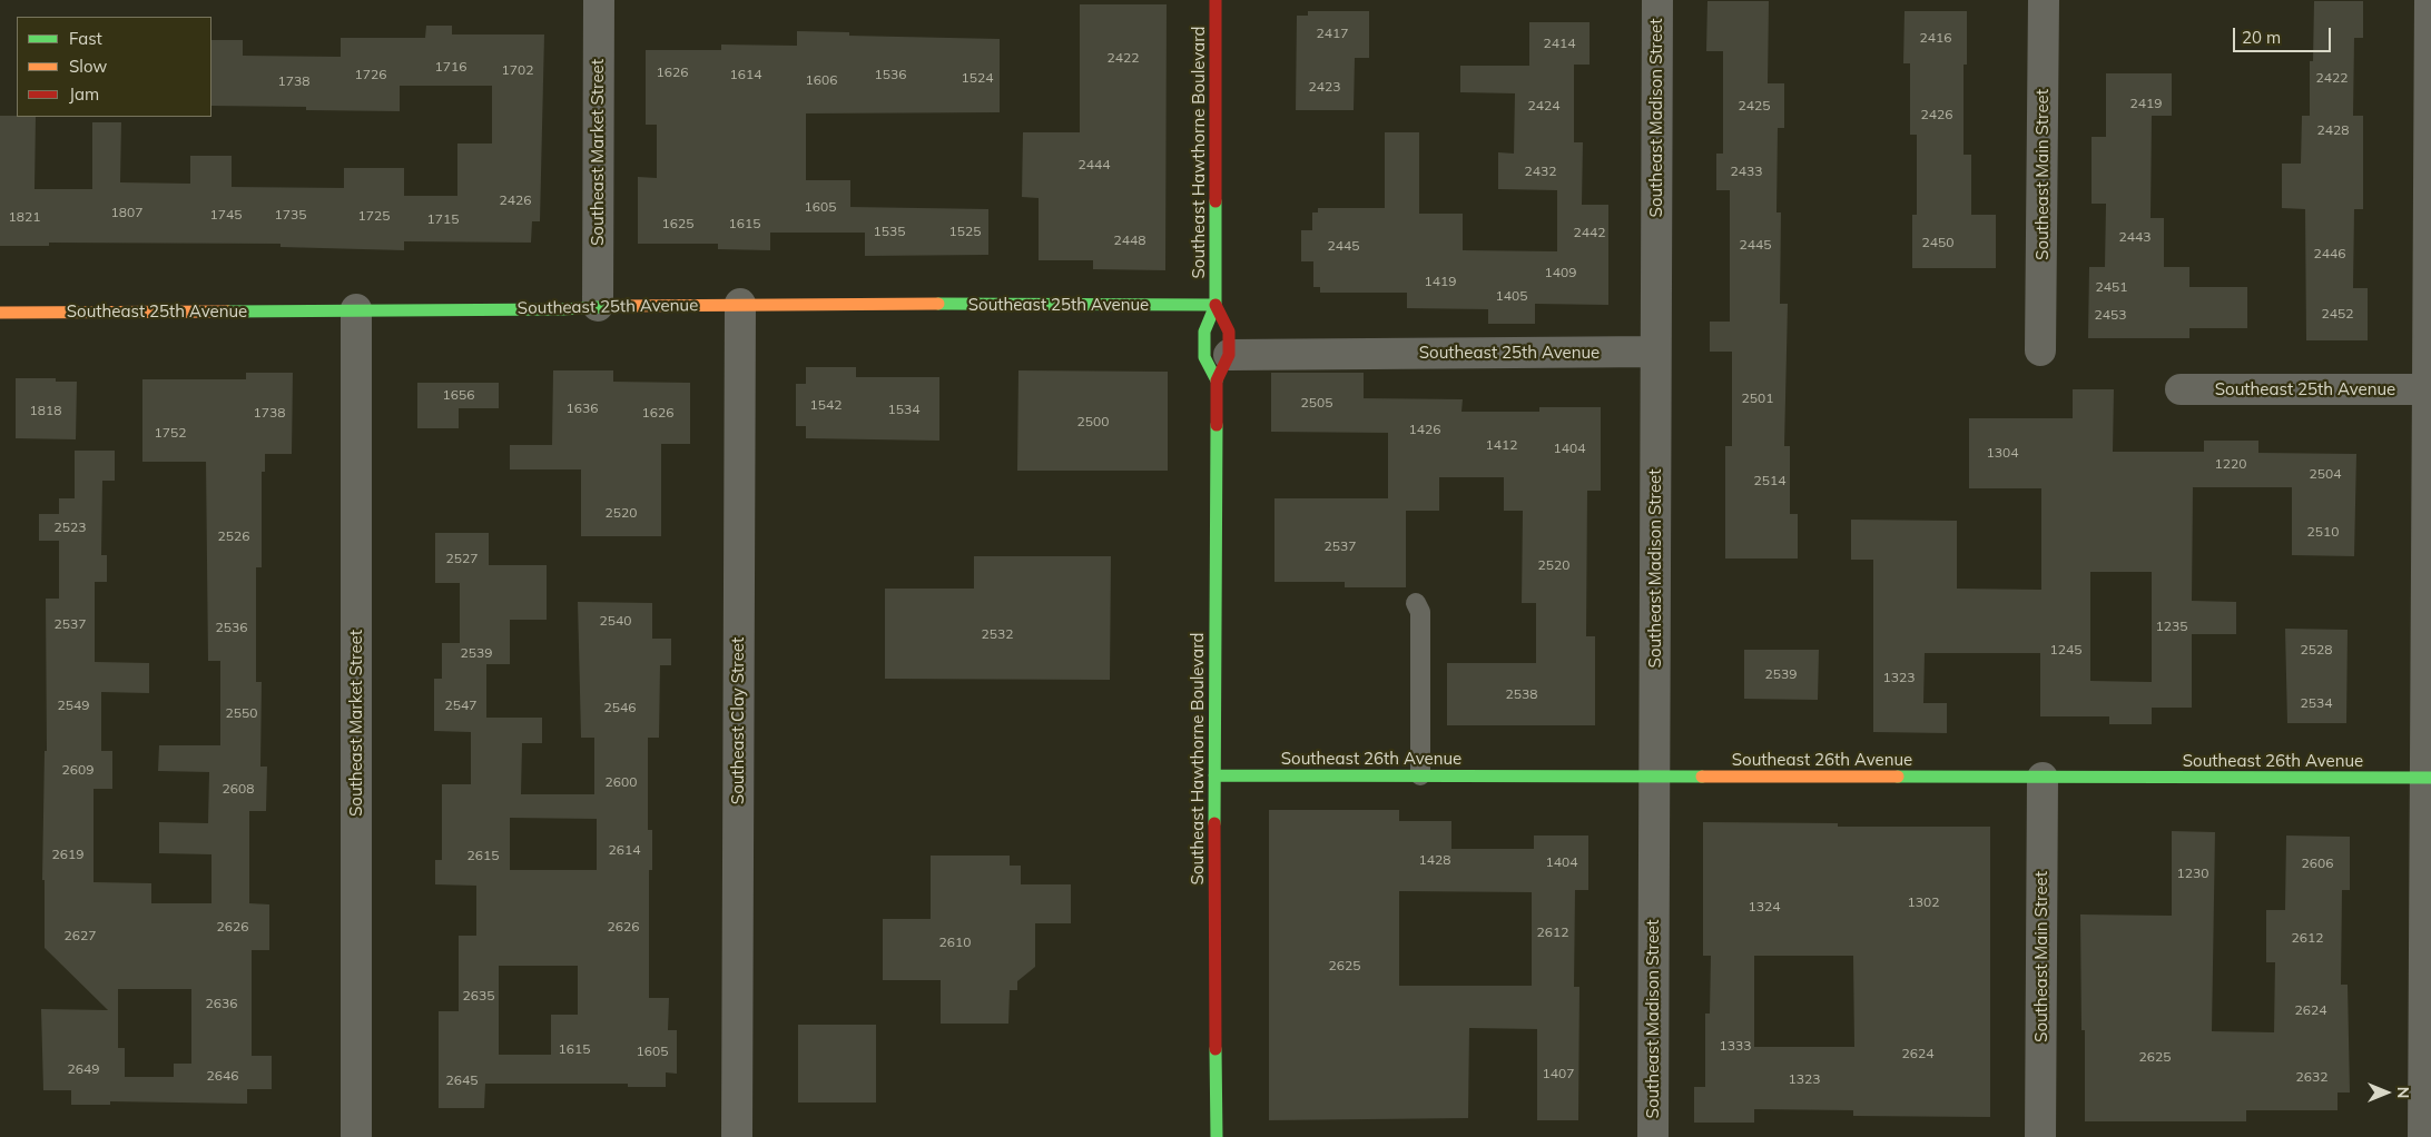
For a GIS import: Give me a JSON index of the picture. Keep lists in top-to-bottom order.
{
  "streets": {
    "street": [
      "Southeast Madison Street",
      "Southeast Market Street",
      "Southeast Hawthorne Boulevard",
      "Southeast Main Street",
      "Southeast 25th Avenue",
      "Southeast Clay Street",
      "Southeast 26th Avenue"
    ]
  },
  "crossings": [
    ["Southeast Madison Street", "Southeast 25th Avenue"],
    ["Southeast Madison Street", "Southeast 26th Avenue"],
    ["Southeast Market Street", "Southeast 25th Avenue"],
    ["Southeast Hawthorne Boulevard", "Southeast 25th Avenue"],
    ["Southeast Hawthorne Boulevard", "Southeast 26th Avenue"],
    ["Southeast Main Street", "Southeast 26th Avenue"],
    ["Southeast 25th Avenue", "Southeast Clay Street"]
  ],
  "house_numbers": [
    "2417",
    "2416",
    "2414",
    "2422",
    "1716",
    "1702",
    "1626",
    "1726",
    "1614",
    "1536",
    "1524",
    "2422",
    "1606",
    "1738",
    "2423",
    "2419",
    "2424",
    "2425",
    "2426",
    "2428",
    "2444",
    "2432",
    "2433",
    "2426",
    "1605",
    "1807",
    "1745",
    "1735",
    "1725",
    "1821",
    "1715",
    "1625",
    "1615",
    "1535",
    "1525",
    "2442",
    "2443",
    "2448",
    "2450",
    "2445",
    "2445",
    "2446",
    "1409",
    "1419",
    "2451",
    "1405",
    "2452",
    "2453",
    "1656",
    "2501",
    "2505",
    "1542",
    "1636",
    "1534",
    "1818",
    "1738",
    "1626",
    "2500",
    "1426",
    "1752",
    "1412",
    "1404",
    "1304",
    "1220",
    "2504",
    "2514",
    "2520",
    "2523",
    "2510",
    "2526",
    "2537",
    "2527",
    "2520",
    "2540",
    "2537",
    "1235",
    "2536",
    "2532",
    "1245",
    "2528",
    "2539",
    "2539",
    "1323",
    "2538",
    "2534",
    "2549",
    "2547",
    "2546",
    "2550",
    "2609",
    "2600",
    "2608",
    "2614",
    "2619",
    "2615",
    "1428",
    "1404",
    "2606",
    "1230",
    "1302",
    "1324",
    "2626",
    "2626",
    "2612",
    "2627",
    "2612",
    "2610",
    "2625",
    "2635",
    "2636",
    "2624",
    "1333",
    "1615",
    "1605",
    "2624",
    "2625",
    "2649",
    "1407",
    "2646",
    "2632",
    "1323",
    "2645"
  ],
  "legend": ["Fast", "Slow", "Jam"],
  "scale_bar": "20 m",
  "north": "right"
}
